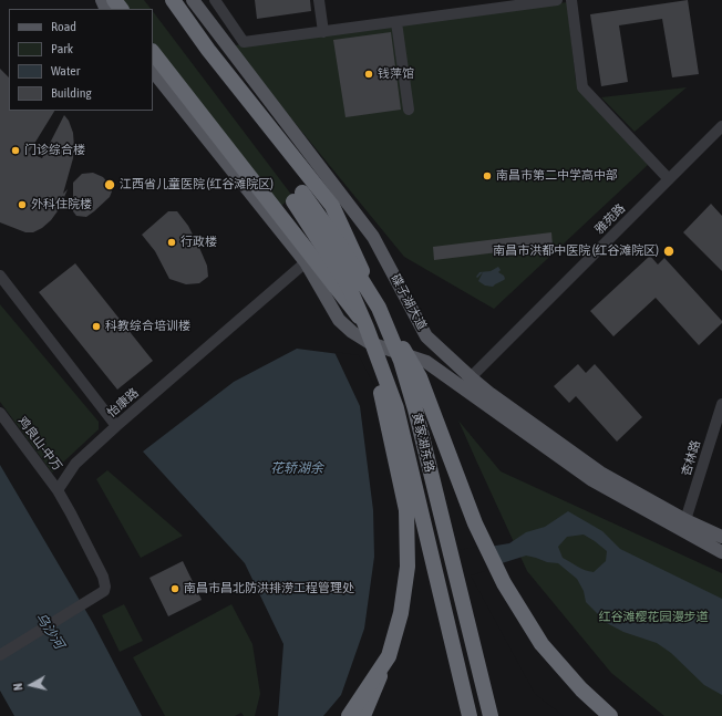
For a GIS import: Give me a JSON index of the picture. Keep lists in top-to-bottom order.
{
  "streets": {
    "highway": ["黄家湖东路"],
    "main road": ["碟子湖大道"],
    "street": [
      "雅苑路",
      "怡康路",
      "鸡良山-中万",
      "杏林路"
    ]
  },
  "crossings": [
    ["雅苑路", "碟子湖大道"],
    ["碟子湖大道", "杏林路"],
    ["怡康路", "鸡良山-中万"]
  ],
  "water": ["花轿湖余", "乌沙河"],
  "parks": ["红谷滩樱花园漫步道"],
  "places": [
    "钱萍馆",
    "门诊综合楼",
    "南昌市第二中学高中部",
    "江西省儿童医院 (红谷滩院区)",
    "外科住院楼",
    "行政楼",
    "南昌市洪都中医院 (红谷滩院区)",
    "科教综合培训楼",
    "南昌市昌北防洪排涝工程管理处"
  ],
  "legend": [
    "Road",
    "Park",
    "Water",
    "Building"
  ],
  "north": "left"
}
